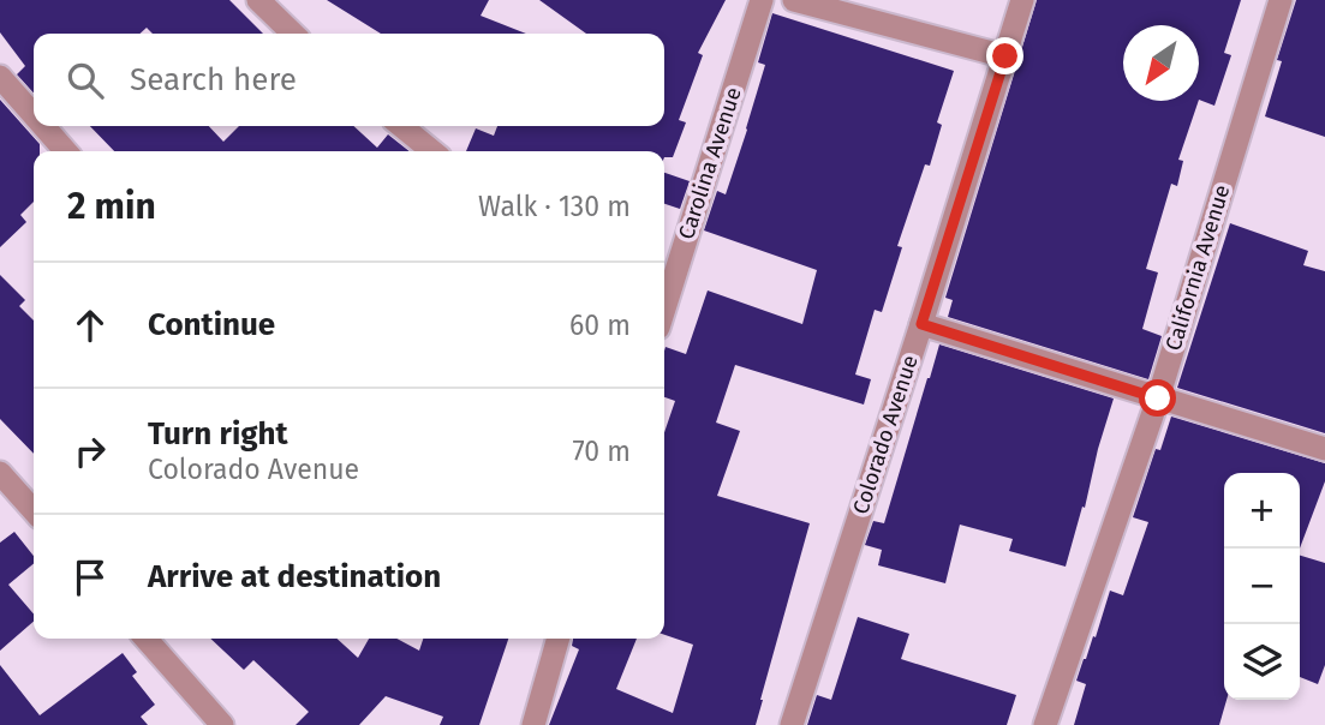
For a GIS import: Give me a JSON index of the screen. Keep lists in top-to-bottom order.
{
  "streets": {
    "street": ["Carolina Avenue", "California Avenue", "Colorado Avenue"]
  },
  "north": "bottom left",
  "page": {
    "search": "Search here",
    "heading": ["2 min", "Walk · 130 m"],
    "list": [
      ["Continue", "60 m"],
      ["Turn right", "Colorado Avenue", "70 m"],
      "Arrive at destination"
    ],
    "map_buttons": ["+", "−"]
  }
}
